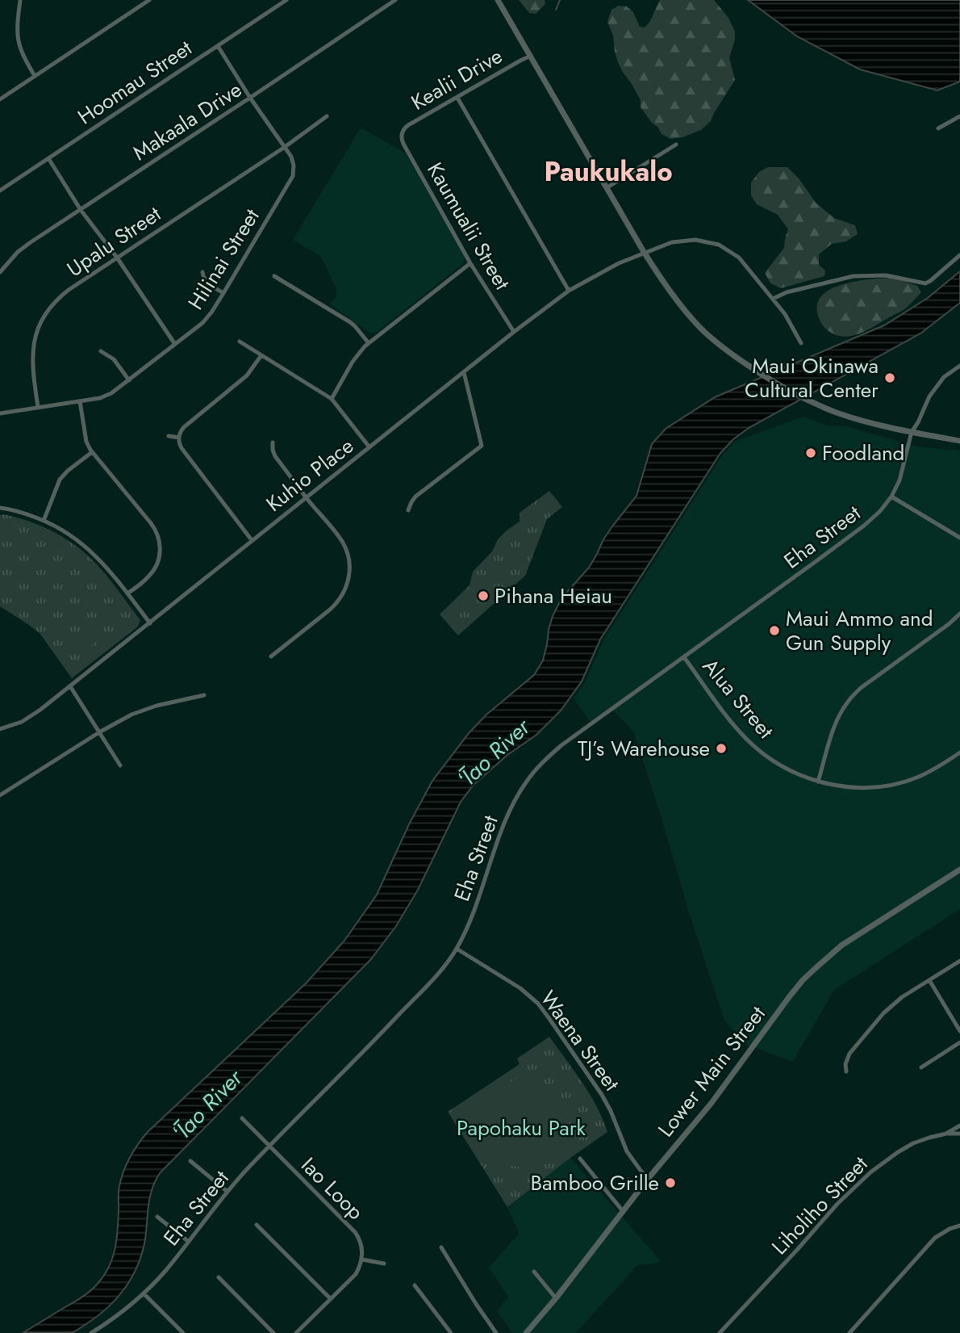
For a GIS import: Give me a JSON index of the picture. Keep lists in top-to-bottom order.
{
  "streets": {
    "street": [
      "Kealii Drive",
      "Hoomau Street",
      "Makaala Drive",
      "Kaumualii Street",
      "Upalu Street",
      "Hilinai Street",
      "Kuhio Place",
      "Eha Street",
      "Alua Street",
      "Waena Street",
      "Lower Main Street",
      "Iao Loop",
      "Liholiho Street"
    ]
  },
  "crossings": [
    ["Kealii Drive", "Kaumualii Street"],
    ["Hoomau Street", "Hilinai Street"],
    ["Makaala Drive", "Hilinai Street"],
    ["Kaumualii Street", "Kuhio Place"],
    ["Upalu Street", "Hilinai Street"],
    ["Eha Street", "Alua Street"],
    ["Eha Street", "Waena Street"],
    ["Eha Street", "Iao Loop"],
    ["Waena Street", "Lower Main Street"]
  ],
  "districts": ["Paukukalo"],
  "water": ["ʻĪao River"],
  "parks": ["Papohaku Park"],
  "places": [
    "Maui Okinawa Cultural Center",
    "Foodland",
    "Pihana Heiau",
    "Maui Ammo and Gun Supply",
    "TJ’s Warehouse",
    "Bamboo Grille"
  ]
}
